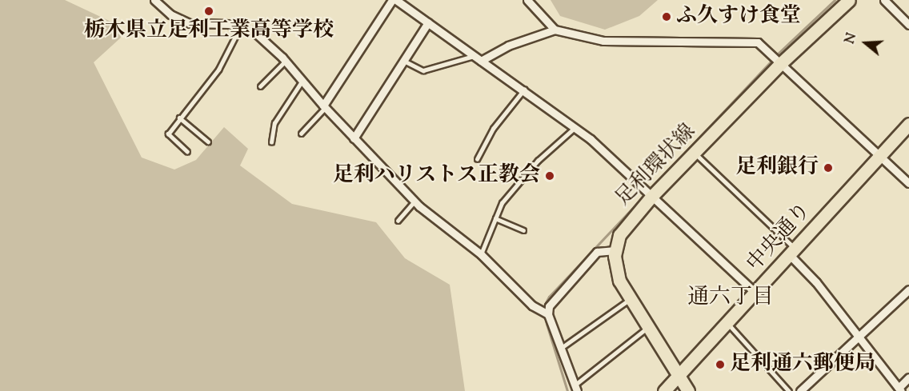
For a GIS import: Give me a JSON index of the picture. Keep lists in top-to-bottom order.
{
  "streets": {
    "main road": ["足利環状線", "中央通り"]
  },
  "crossings": [
    ["足利環状線", "中央通り"]
  ],
  "districts": ["通六丁目"],
  "places": [
    "栃木県立足利工業高等学校",
    "ふ久すけ食堂",
    "足利銀行",
    "足利ハリストス正教会",
    "足利通六郵便局"
  ],
  "north": "left"
}
